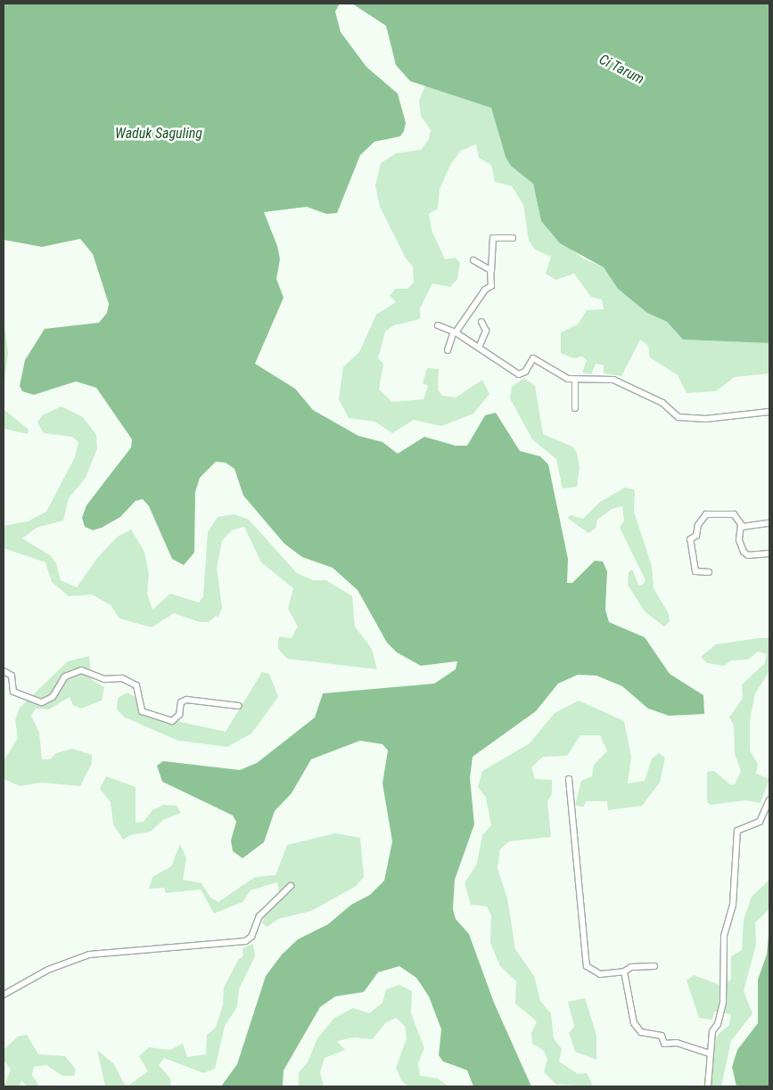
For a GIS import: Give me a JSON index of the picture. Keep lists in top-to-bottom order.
{
  "water": ["Ci Tarum", "Waduk Saguling"]
}
